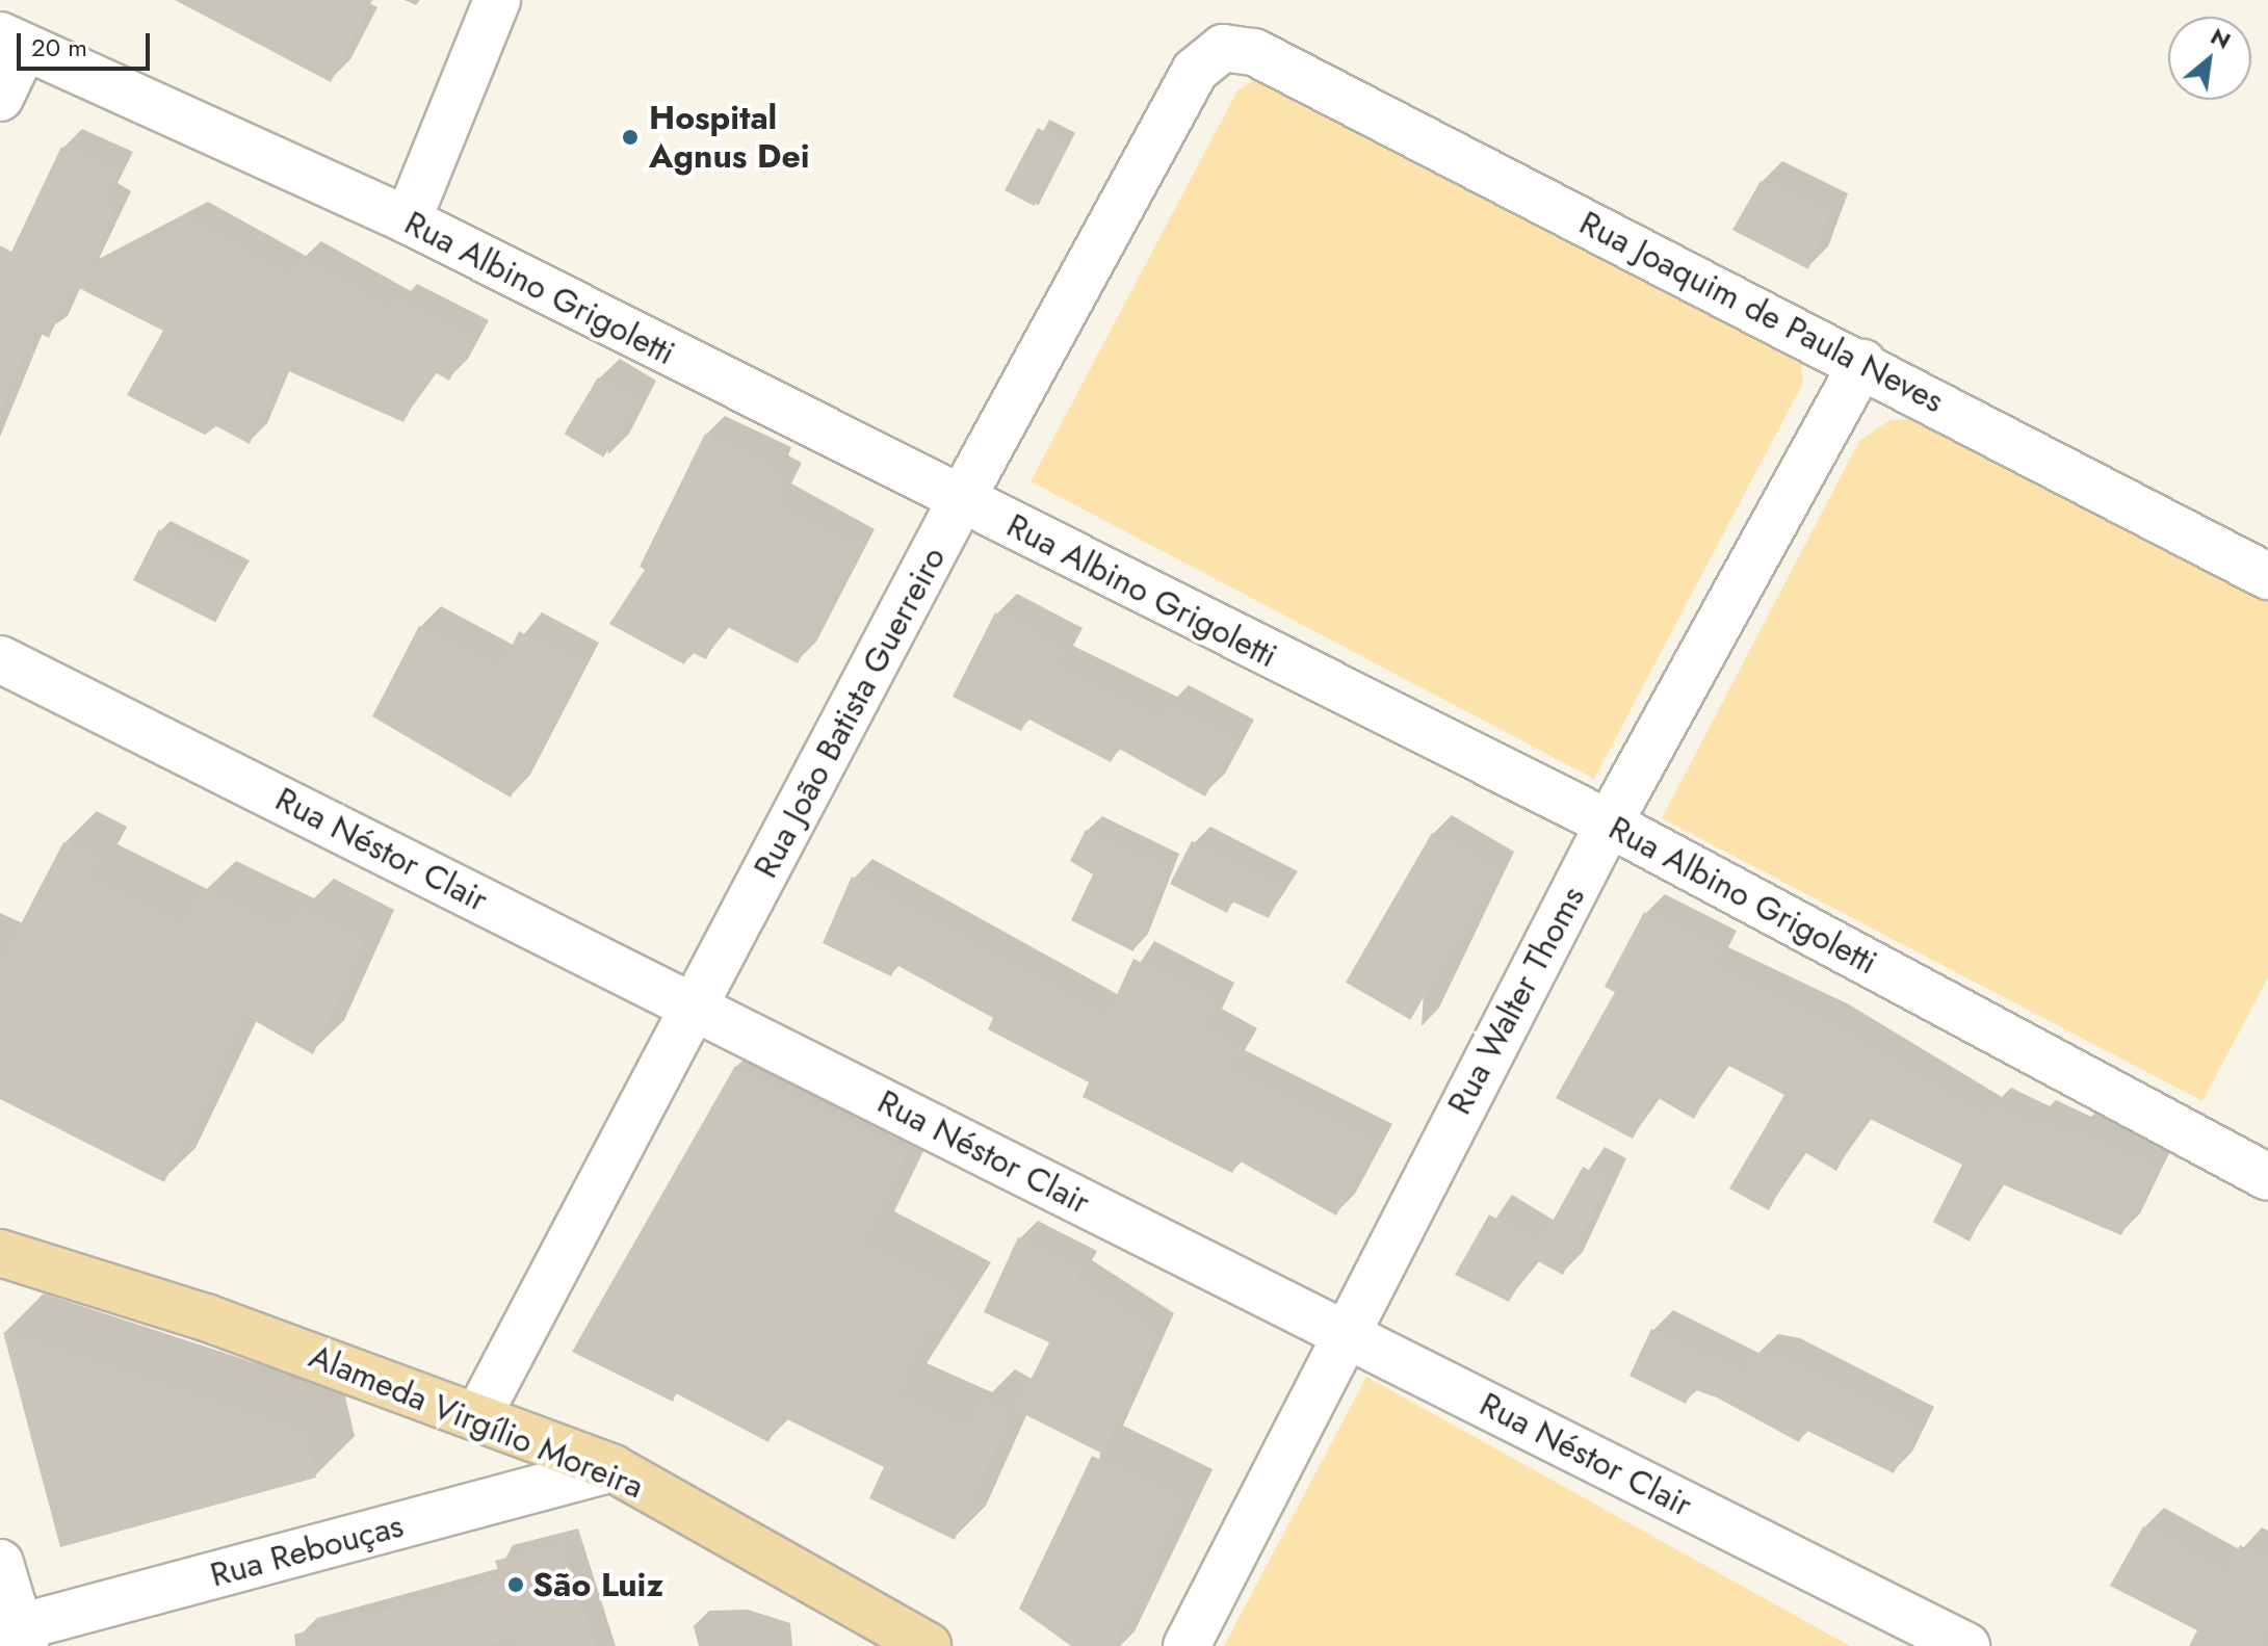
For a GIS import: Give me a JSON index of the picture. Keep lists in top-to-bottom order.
{
  "streets": {
    "main road": ["Alameda Virgílio Moreira"],
    "street": [
      "Rua Albino Grigoletti",
      "Rua Joaquim de Paula Neves",
      "Rua João Batista Guerreiro",
      "Rua Néstor Clair",
      "Rua Walter Thoms",
      "Rua Rebouças"
    ]
  },
  "crossings": [
    ["Rua Albino Grigoletti", "Rua João Batista Guerreiro"],
    ["Rua Albino Grigoletti", "Rua Walter Thoms"],
    ["Rua Joaquim de Paula Neves", "Rua João Batista Guerreiro"],
    ["Rua Joaquim de Paula Neves", "Rua Walter Thoms"],
    ["Rua João Batista Guerreiro", "Rua Néstor Clair"],
    ["Rua João Batista Guerreiro", "Alameda Virgílio Moreira"],
    ["Rua Néstor Clair", "Rua Walter Thoms"],
    ["Alameda Virgílio Moreira", "Rua Rebouças"]
  ],
  "places": ["Hospital Agnus Dei", "São Luiz"],
  "scale_bar": "20 m",
  "north": "top right"
}
